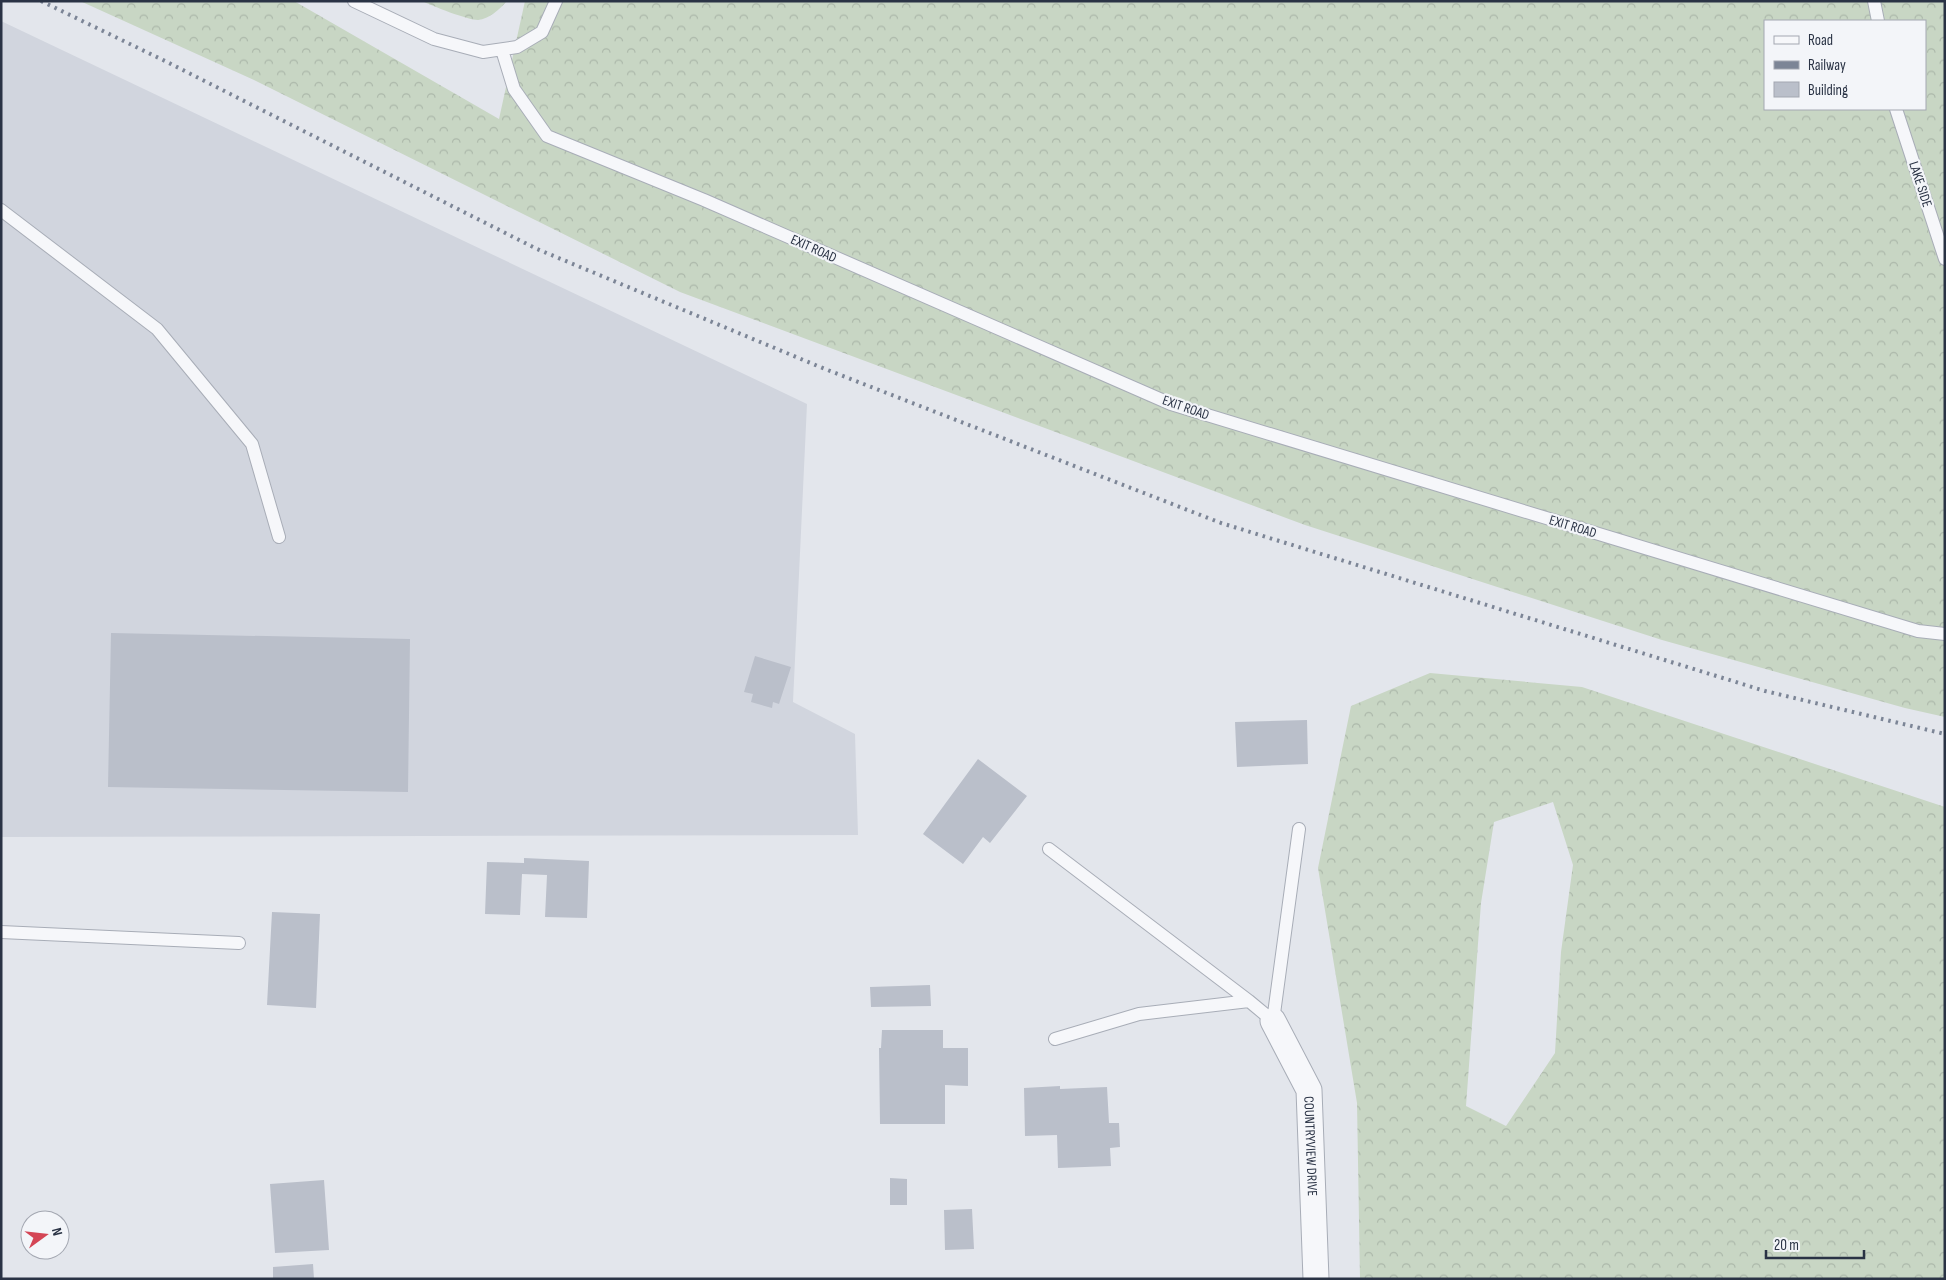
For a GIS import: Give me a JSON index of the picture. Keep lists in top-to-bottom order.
{
  "streets": {
    "street": ["COUNTRYVIEW DRIVE"],
    "lane": ["LAKE SIDE", "EXIT ROAD"]
  },
  "legend": ["Road", "Railway", "Building"],
  "scale_bar": "20 m",
  "north": "right"
}
